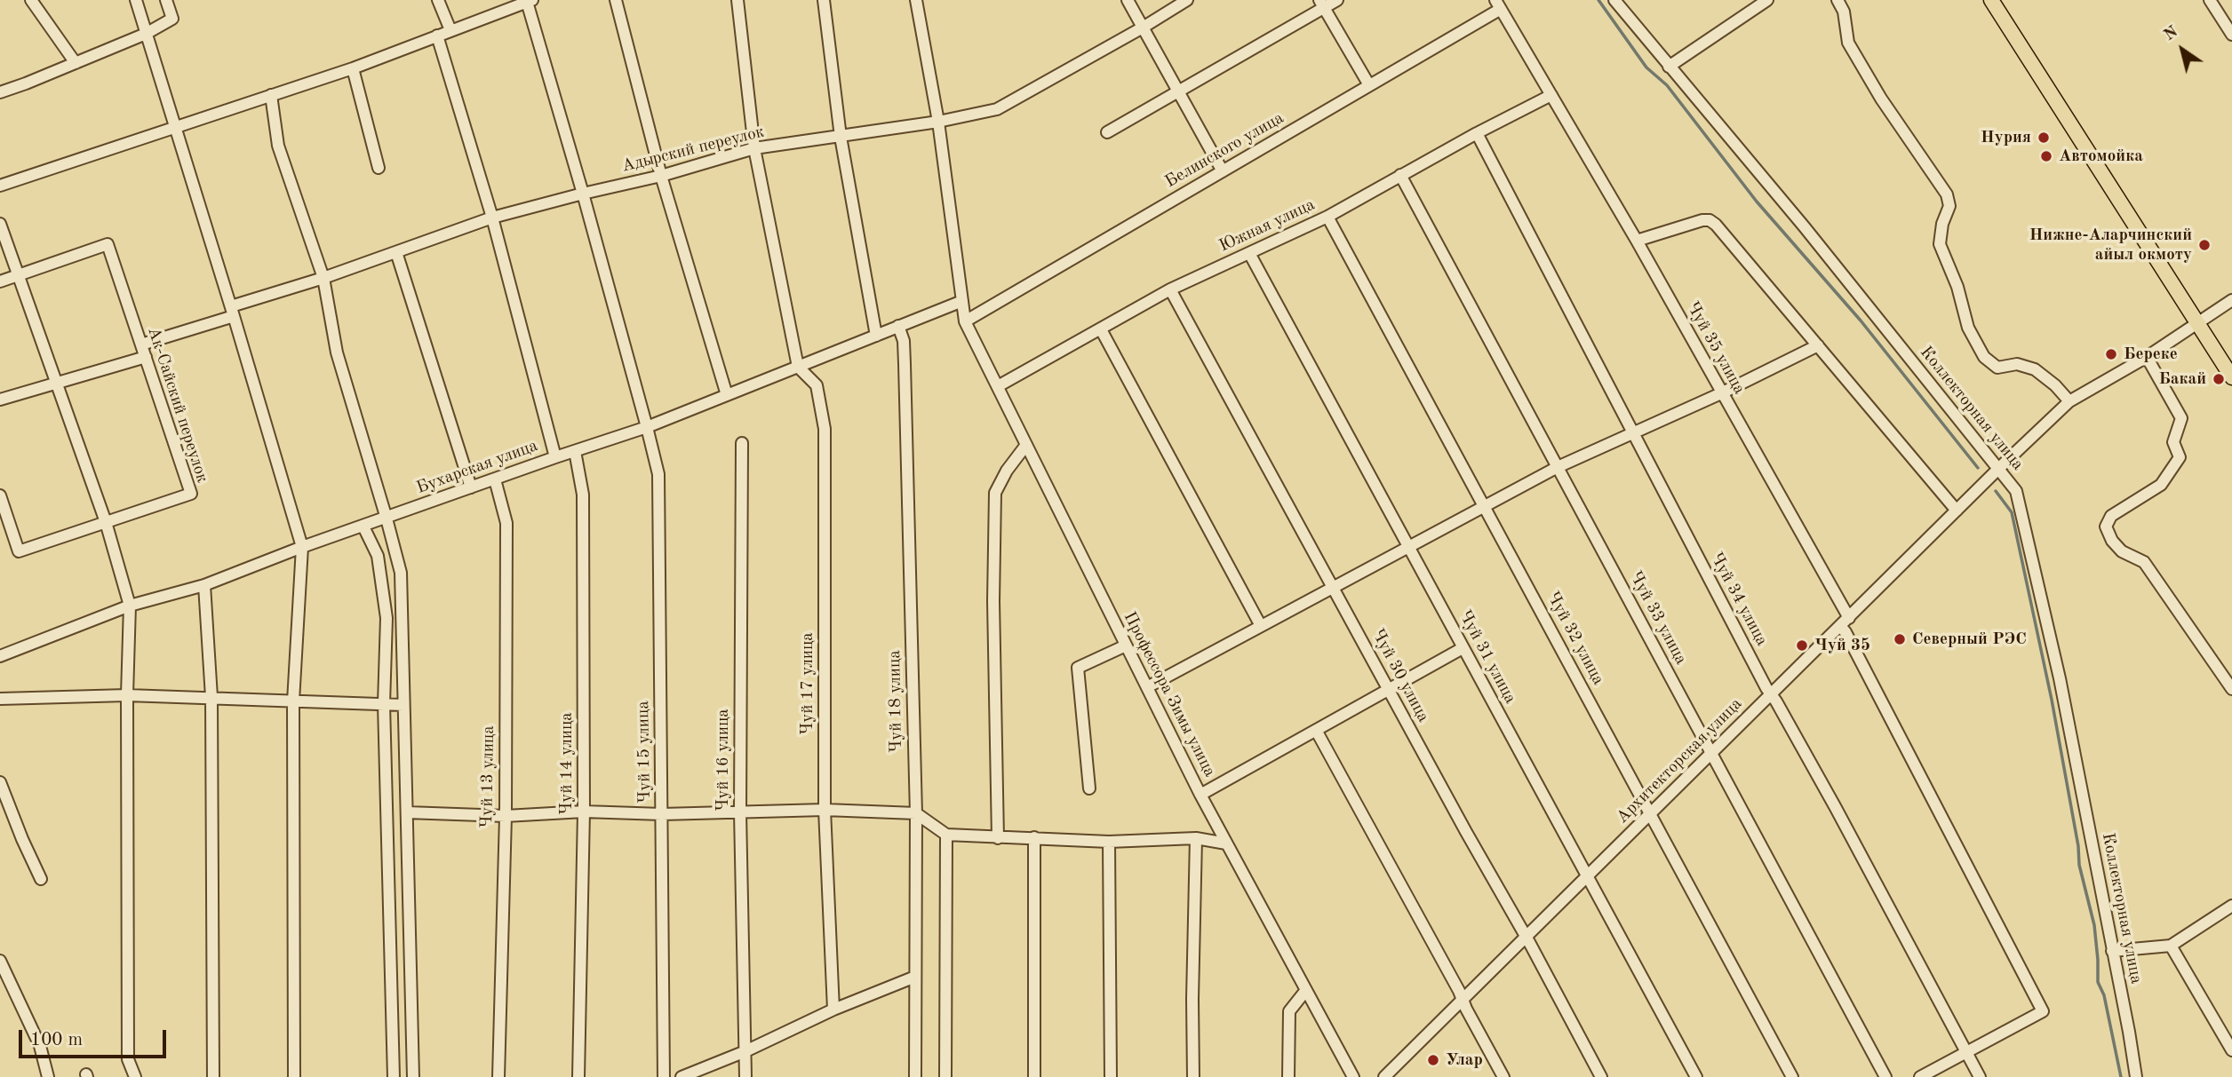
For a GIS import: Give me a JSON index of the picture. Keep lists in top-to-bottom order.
{
  "streets": {
    "street": [
      "Адырский переулок",
      "Белинского улица",
      "Южная улица",
      "Чуй 35 улица",
      "Ак-Сайский переулок",
      "Коллекторная улица",
      "Бухарская улица",
      "Чуй 34 улица",
      "Чуй 33 улица",
      "Чуй 32 улица",
      "Чуй 31 улица",
      "Чуй 30 улица",
      "Чуй 17 улица",
      "Профессора Зимы улица",
      "Чуй 18 улица",
      "Чуй 15 улица",
      "Чуй 16 улица",
      "Архитекторская улица",
      "Чуй 14 улица",
      "Чуй 13 улица"
    ]
  },
  "crossings": [
    ["Адырский переулок", "Ак-Сайский переулок"],
    ["Адырский переулок", "Профессора Зимы улица"],
    ["Адырский переулок", "Чуй 15 улица"],
    ["Белинского улица", "Чуй 35 улица"],
    ["Белинского улица", "Профессора Зимы улица"],
    ["Южная улица", "Чуй 35 улица"],
    ["Южная улица", "Чуй 34 улица"],
    ["Южная улица", "Чуй 33 улица"],
    ["Южная улица", "Чуй 32 улица"],
    ["Южная улица", "Чуй 31 улица"],
    ["Южная улица", "Чуй 30 улица"],
    ["Южная улица", "Профессора Зимы улица"],
    ["Чуй 35 улица", "Чуй 34 улица"],
    ["Чуй 35 улица", "Архитекторская улица"],
    ["Коллекторная улица", "Архитекторская улица"],
    ["Бухарская улица", "Чуй 17 улица"],
    ["Бухарская улица", "Профессора Зимы улица"],
    ["Бухарская улица", "Чуй 18 улица"],
    ["Бухарская улица", "Чуй 15 улица"],
    ["Бухарская улица", "Чуй 14 улица"],
    ["Бухарская улица", "Чуй 13 улица"],
    ["Чуй 34 улица", "Архитекторская улица"],
    ["Чуй 33 улица", "Архитекторская улица"],
    ["Чуй 32 улица", "Архитекторская улица"],
    ["Чуй 31 улица", "Архитекторская улица"],
    ["Чуй 30 улица", "Архитекторская улица"]
  ],
  "places": [
    "Нурия",
    "Автомойка",
    "Нижне-Аларчинский айыл окмоту",
    "Береке",
    "Бакай",
    "Северный РЭС",
    "Чуй 35",
    "Улар"
  ],
  "scale_bar": "100 m",
  "north": "top left"
}
